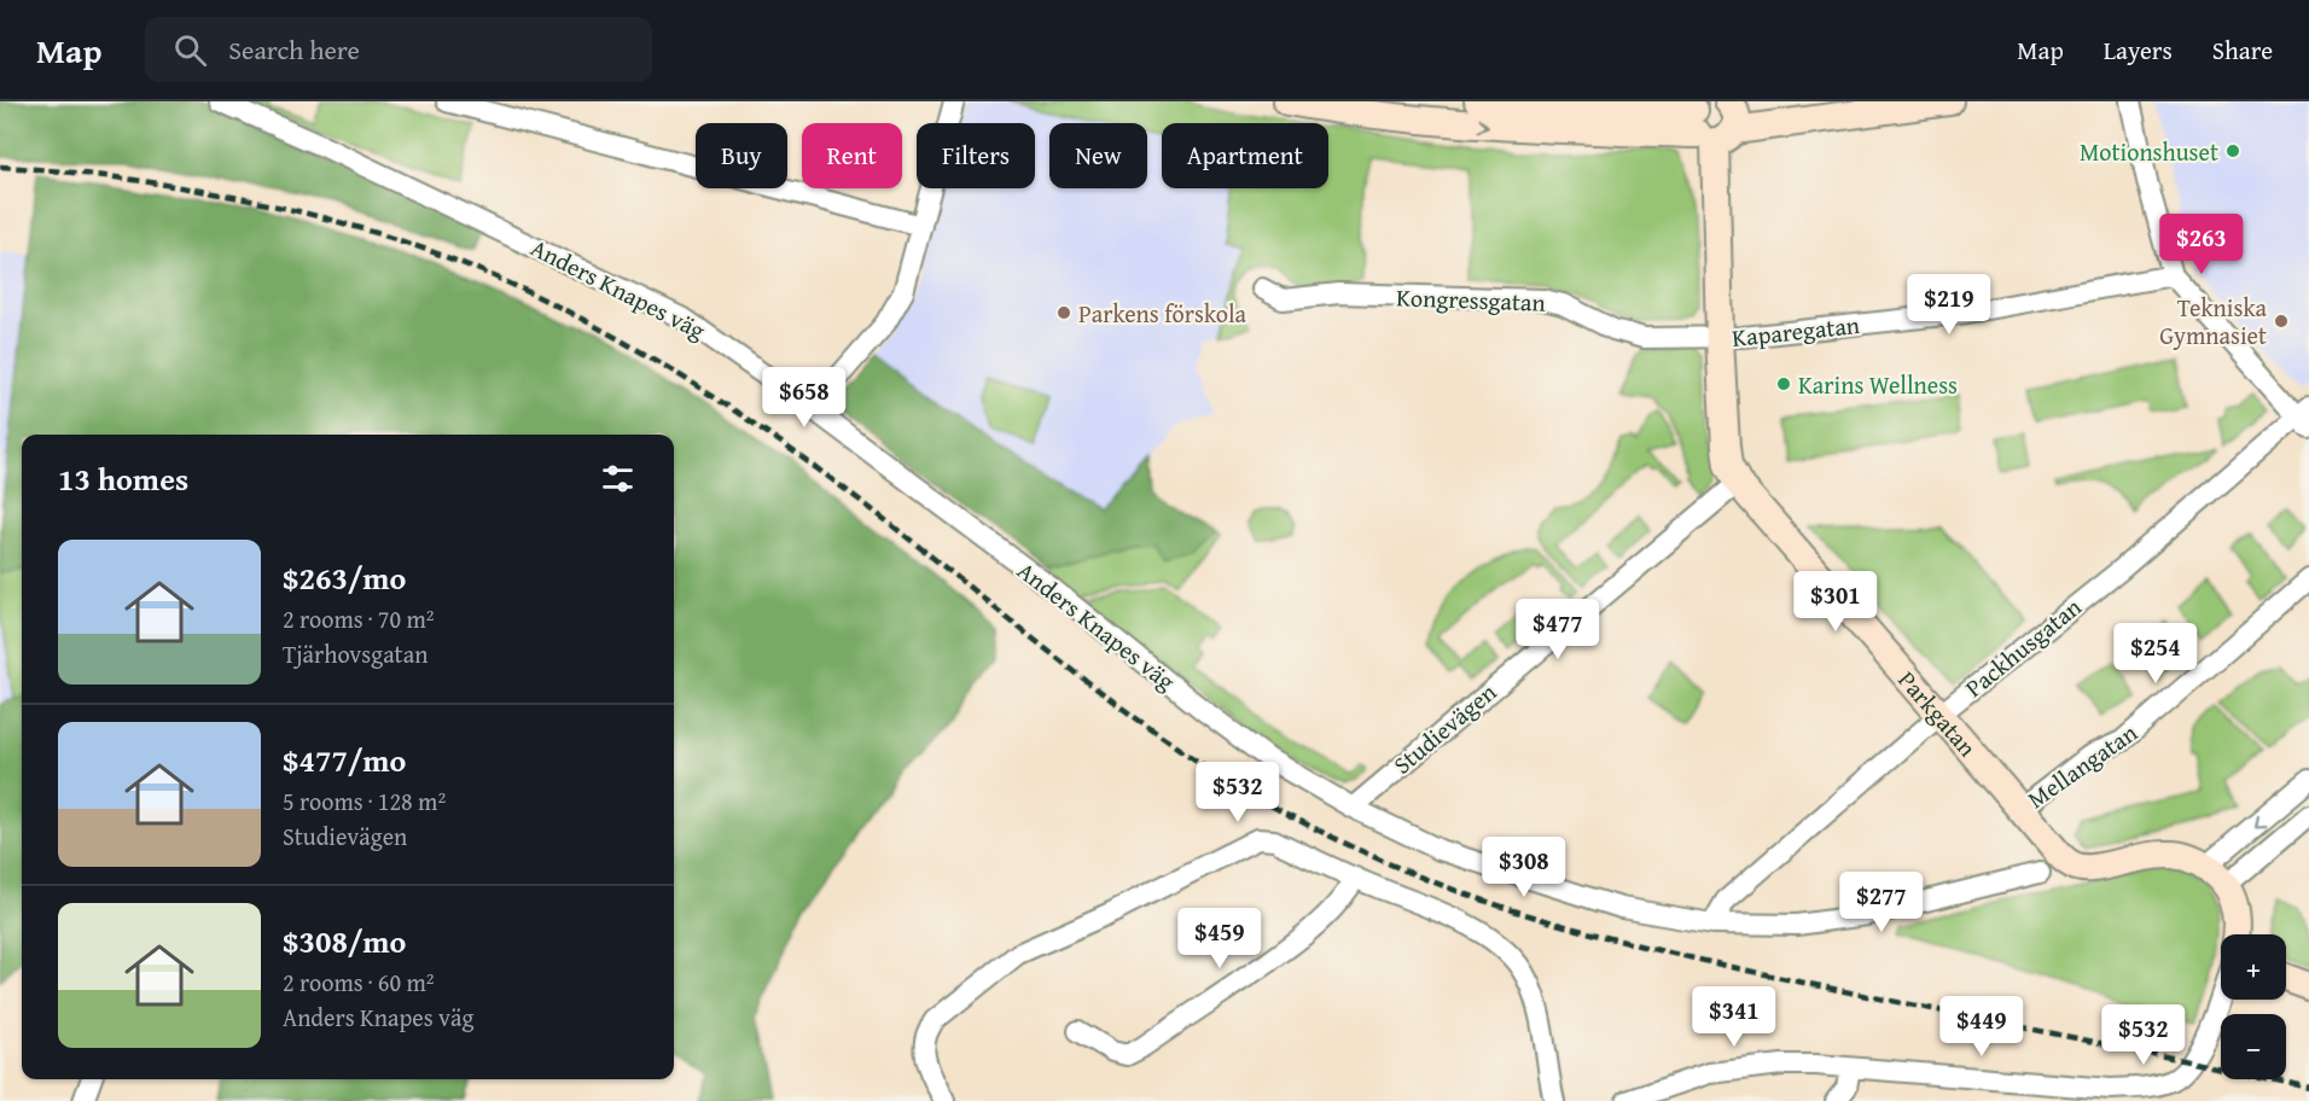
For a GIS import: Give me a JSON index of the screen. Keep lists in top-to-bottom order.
{
  "streets": {
    "street": [
      "Anders Knapes väg",
      "Kongressgatan",
      "Kaparegatan",
      "Packhusgatan",
      "Parkgatan",
      "Studievägen",
      "Mellangatan"
    ]
  },
  "crossings": [
    ["Anders Knapes väg", "Packhusgatan"],
    ["Anders Knapes väg", "Studievägen"],
    ["Kongressgatan", "Kaparegatan"],
    ["Kongressgatan", "Parkgatan"],
    ["Kaparegatan", "Parkgatan"],
    ["Packhusgatan", "Parkgatan"],
    ["Parkgatan", "Studievägen"],
    ["Parkgatan", "Mellangatan"]
  ],
  "places": [
    "Motionshuset",
    "Parkens förskola",
    "Tekniska Gymnasiet",
    "Karins Wellness"
  ],
  "page": {
    "header": "Map",
    "search": "Search here",
    "nav": ["Map", "Layers", "Share"],
    "chip": [
      "Buy",
      "Rent",
      "Filters",
      "New",
      "Apartment"
    ],
    "price": [
      "$263",
      "$219",
      "$658",
      "$301",
      "$477",
      "$254",
      "$532",
      "$308",
      "$277",
      "$459",
      "$341",
      "$449",
      "$532"
    ],
    "heading": "13 homes",
    "list": [
      {
        "name": "$263/mo",
        "note": "2 rooms · 70 m² · Tjärhovsgatan"
      },
      {
        "name": "$477/mo",
        "note": "5 rooms · 128 m² · Studievägen"
      },
      {
        "name": "$308/mo",
        "note": "2 rooms · 60 m² · Anders Knapes väg"
      }
    ],
    "map_buttons": ["+", "−"]
  }
}
